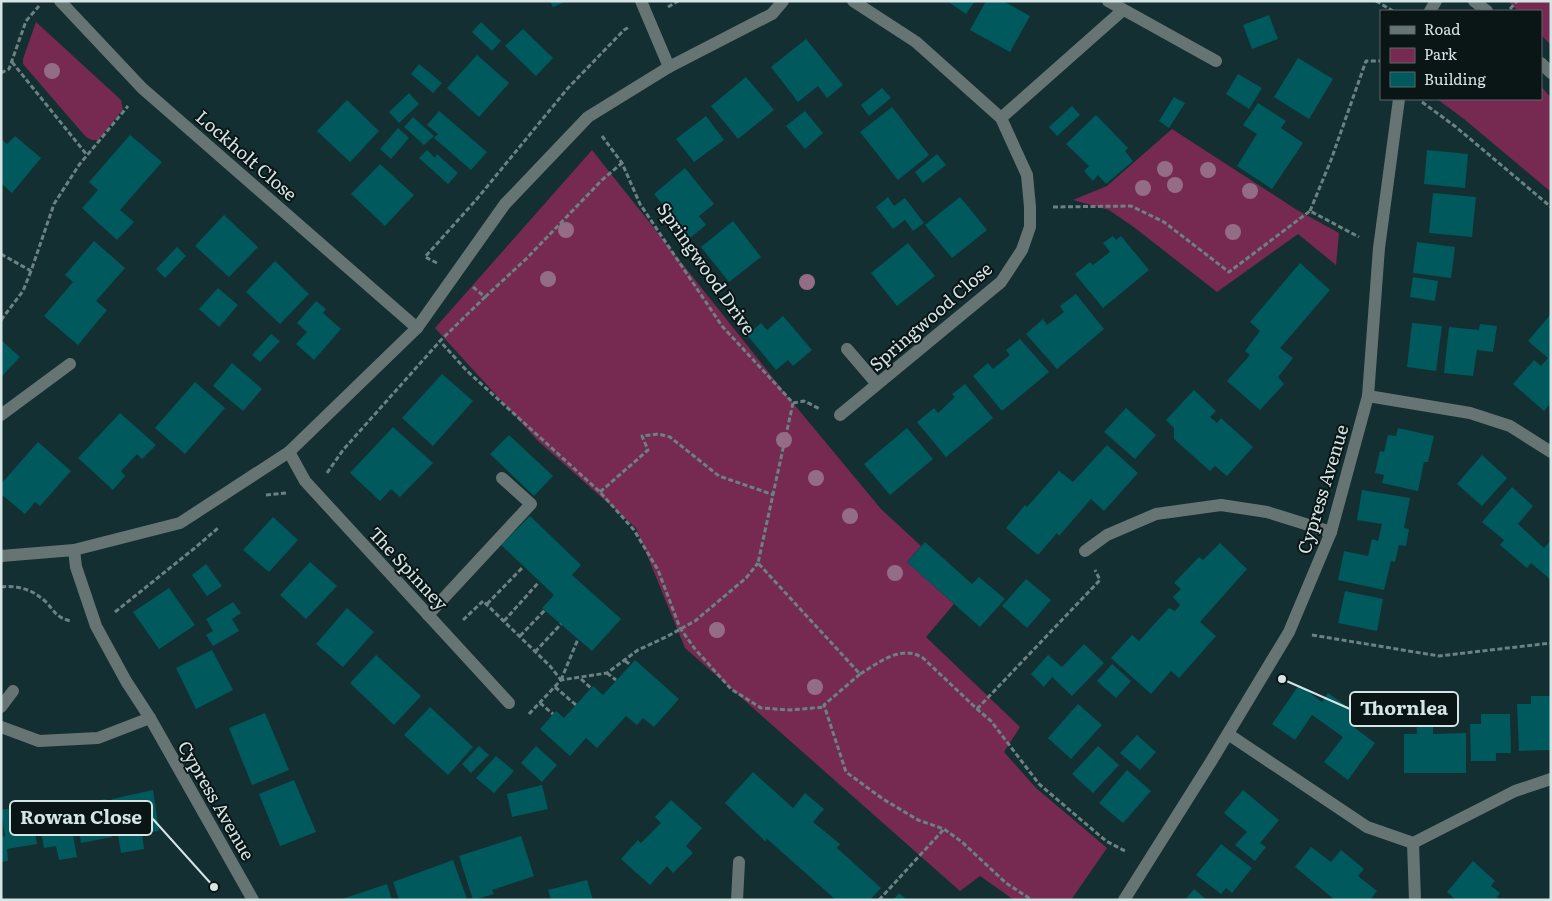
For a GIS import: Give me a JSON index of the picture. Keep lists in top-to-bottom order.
{
  "streets": {
    "street": [
      "Lockholt Close",
      "Springwood Close",
      "Cypress Avenue",
      "The Spinney"
    ],
    "path": ["Springwood Drive"]
  },
  "places": ["Thornlea", "Rowan Close"],
  "legend": ["Road", "Park", "Building"]
}
